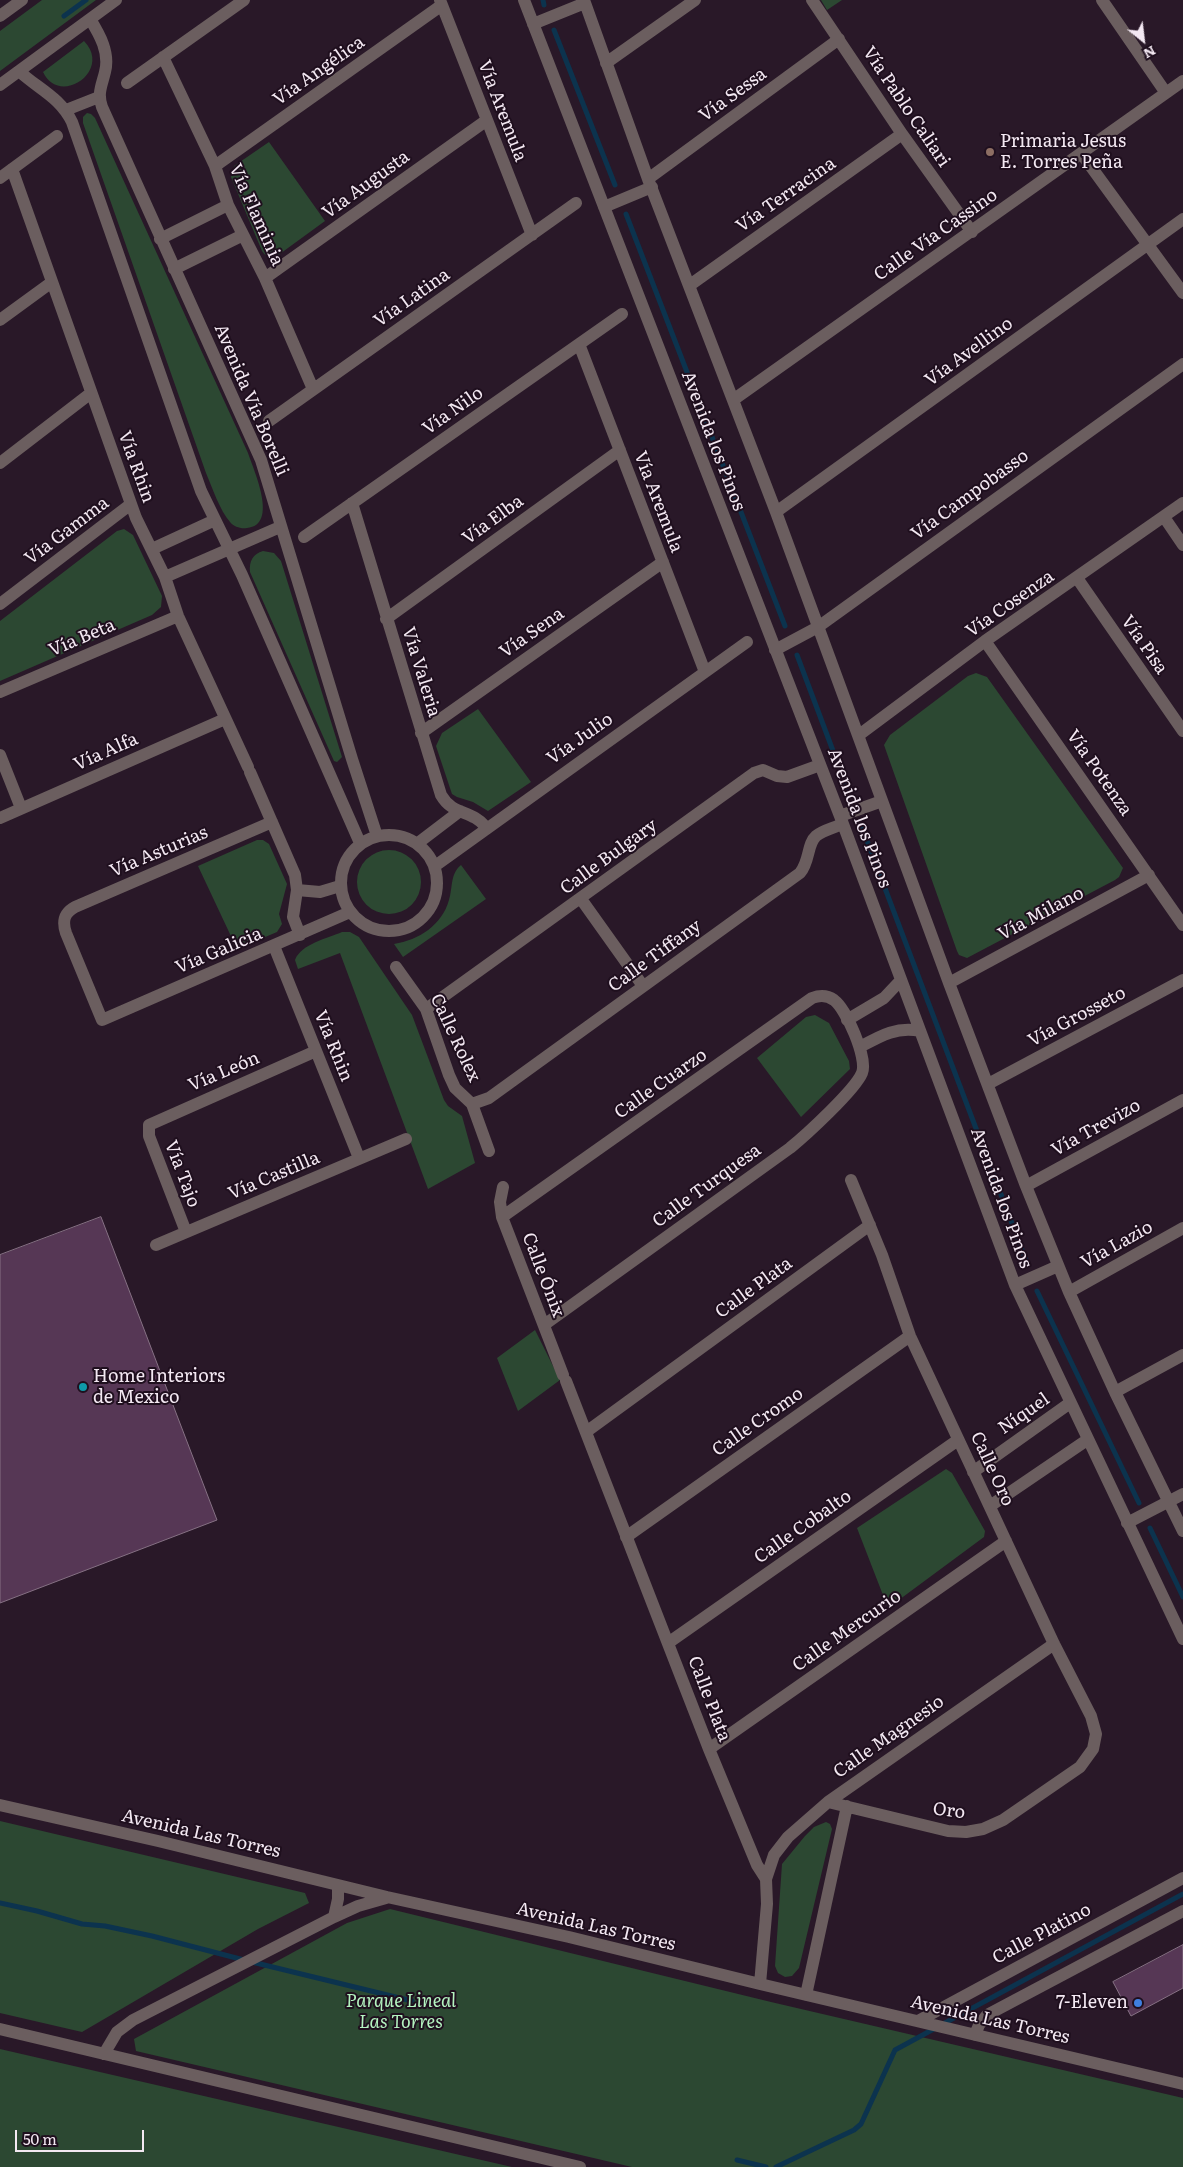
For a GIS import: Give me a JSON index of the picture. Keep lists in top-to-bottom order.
{
  "streets": {
    "street": [
      "Vía Angélica",
      "Vía Sessa",
      "Vía Pablo Caliari",
      "Vía Aremula",
      "Vía Augusta",
      "Vía Terracina",
      "Vía Flaminia",
      "Calle Vía Cassino",
      "Vía Latina",
      "Vía Avellino",
      "Avenida Vía Borelli",
      "Vía Nilo",
      "Avenida los Pinos",
      "Vía Rhin",
      "Vía Campobasso",
      "Vía Elba",
      "Vía Gamma",
      "Vía Cosenza",
      "Vía Sena",
      "Vía Beta",
      "Vía Pisa",
      "Vía Valeria",
      "Vía Julio",
      "Vía Alfa",
      "Vía Potenza",
      "Vía Asturias",
      "Calle Bulgary",
      "Vía Milano",
      "Vía Galicia",
      "Calle Tiffany",
      "Vía Grosseto",
      "Calle Rolex",
      "Vía León",
      "Calle Cuarzo",
      "Vía Trevizo",
      "Vía Tajo",
      "Vía Castilla",
      "Calle Turquesa",
      "Vía Lazio",
      "Calle Ónix",
      "Calle Plata",
      "Níquel",
      "Calle Cromo",
      "Calle Oro",
      "Calle Cobalto",
      "Calle Mercurio",
      "Calle Magnesio",
      "Oro",
      "Avenida Las Torres",
      "Calle Platino"
    ]
  },
  "crossings": [
    ["Vía Angélica", "Vía Aremula"],
    ["Vía Angélica", "Vía Flaminia"],
    ["Vía Sessa", "Vía Pablo Caliari"],
    ["Vía Sessa", "Avenida los Pinos"],
    ["Vía Pablo Caliari", "Vía Terracina"],
    ["Vía Pablo Caliari", "Calle Vía Cassino"],
    ["Vía Aremula", "Vía Augusta"],
    ["Vía Aremula", "Vía Latina"],
    ["Vía Aremula", "Vía Nilo"],
    ["Vía Aremula", "Vía Elba"],
    ["Vía Aremula", "Vía Sena"],
    ["Vía Aremula", "Vía Julio"],
    ["Vía Augusta", "Vía Flaminia"],
    ["Vía Terracina", "Avenida los Pinos"],
    ["Vía Flaminia", "Vía Latina"],
    ["Calle Vía Cassino", "Avenida los Pinos"],
    ["Vía Avellino", "Avenida los Pinos"],
    ["Avenida Vía Borelli", "Vía Julio"],
    ["Avenida Vía Borelli", "Vía Galicia"],
    ["Vía Nilo", "Vía Valeria"],
    ["Avenida los Pinos", "Vía Campobasso"],
    ["Avenida los Pinos", "Vía Cosenza"],
    ["Avenida los Pinos", "Calle Bulgary"],
    ["Avenida los Pinos", "Vía Milano"],
    ["Avenida los Pinos", "Calle Tiffany"],
    ["Avenida los Pinos", "Vía Grosseto"],
    ["Avenida los Pinos", "Vía Trevizo"],
    ["Avenida los Pinos", "Vía Lazio"],
    ["Avenida los Pinos", "Níquel"],
    ["Vía Rhin", "Vía Gamma"],
    ["Vía Rhin", "Vía Beta"],
    ["Vía Rhin", "Vía Alfa"],
    ["Vía Rhin", "Vía Asturias"],
    ["Vía Rhin", "Vía Galicia"],
    ["Vía Rhin", "Vía León"],
    ["Vía Rhin", "Vía Castilla"],
    ["Vía Elba", "Vía Valeria"],
    ["Vía Cosenza", "Vía Pisa"],
    ["Vía Cosenza", "Vía Potenza"],
    ["Vía Sena", "Vía Valeria"],
    ["Vía Valeria", "Vía Julio"],
    ["Vía Julio", "Vía Galicia"],
    ["Vía Potenza", "Vía Milano"],
    ["Vía Asturias", "Vía Galicia"],
    ["Calle Bulgary", "Calle Rolex"],
    ["Calle Tiffany", "Calle Rolex"],
    ["Vía León", "Vía Tajo"],
    ["Calle Cuarzo", "Calle Ónix"],
    ["Vía Tajo", "Vía Castilla"],
    ["Calle Turquesa", "Calle Ónix"],
    ["Calle Ónix", "Calle Plata"],
    ["Calle Plata", "Calle Cromo"],
    ["Calle Plata", "Calle Oro"],
    ["Calle Plata", "Calle Cobalto"],
    ["Calle Plata", "Calle Mercurio"],
    ["Calle Plata", "Calle Magnesio"],
    ["Calle Plata", "Avenida Las Torres"],
    ["Níquel", "Calle Oro"],
    ["Calle Cromo", "Calle Oro"],
    ["Calle Oro", "Calle Cobalto"],
    ["Calle Oro", "Calle Mercurio"],
    ["Calle Oro", "Calle Magnesio"],
    ["Calle Oro", "Oro"],
    ["Calle Magnesio", "Oro"],
    ["Avenida Las Torres", "Calle Platino"]
  ],
  "parks": ["Parque Lineal Las Torres"],
  "places": ["Primaria Jesus E. Torres Peña", "Home Interiors de Mexico", "7-Eleven"],
  "scale_bar": "50 m",
  "north": "bottom right"
}
